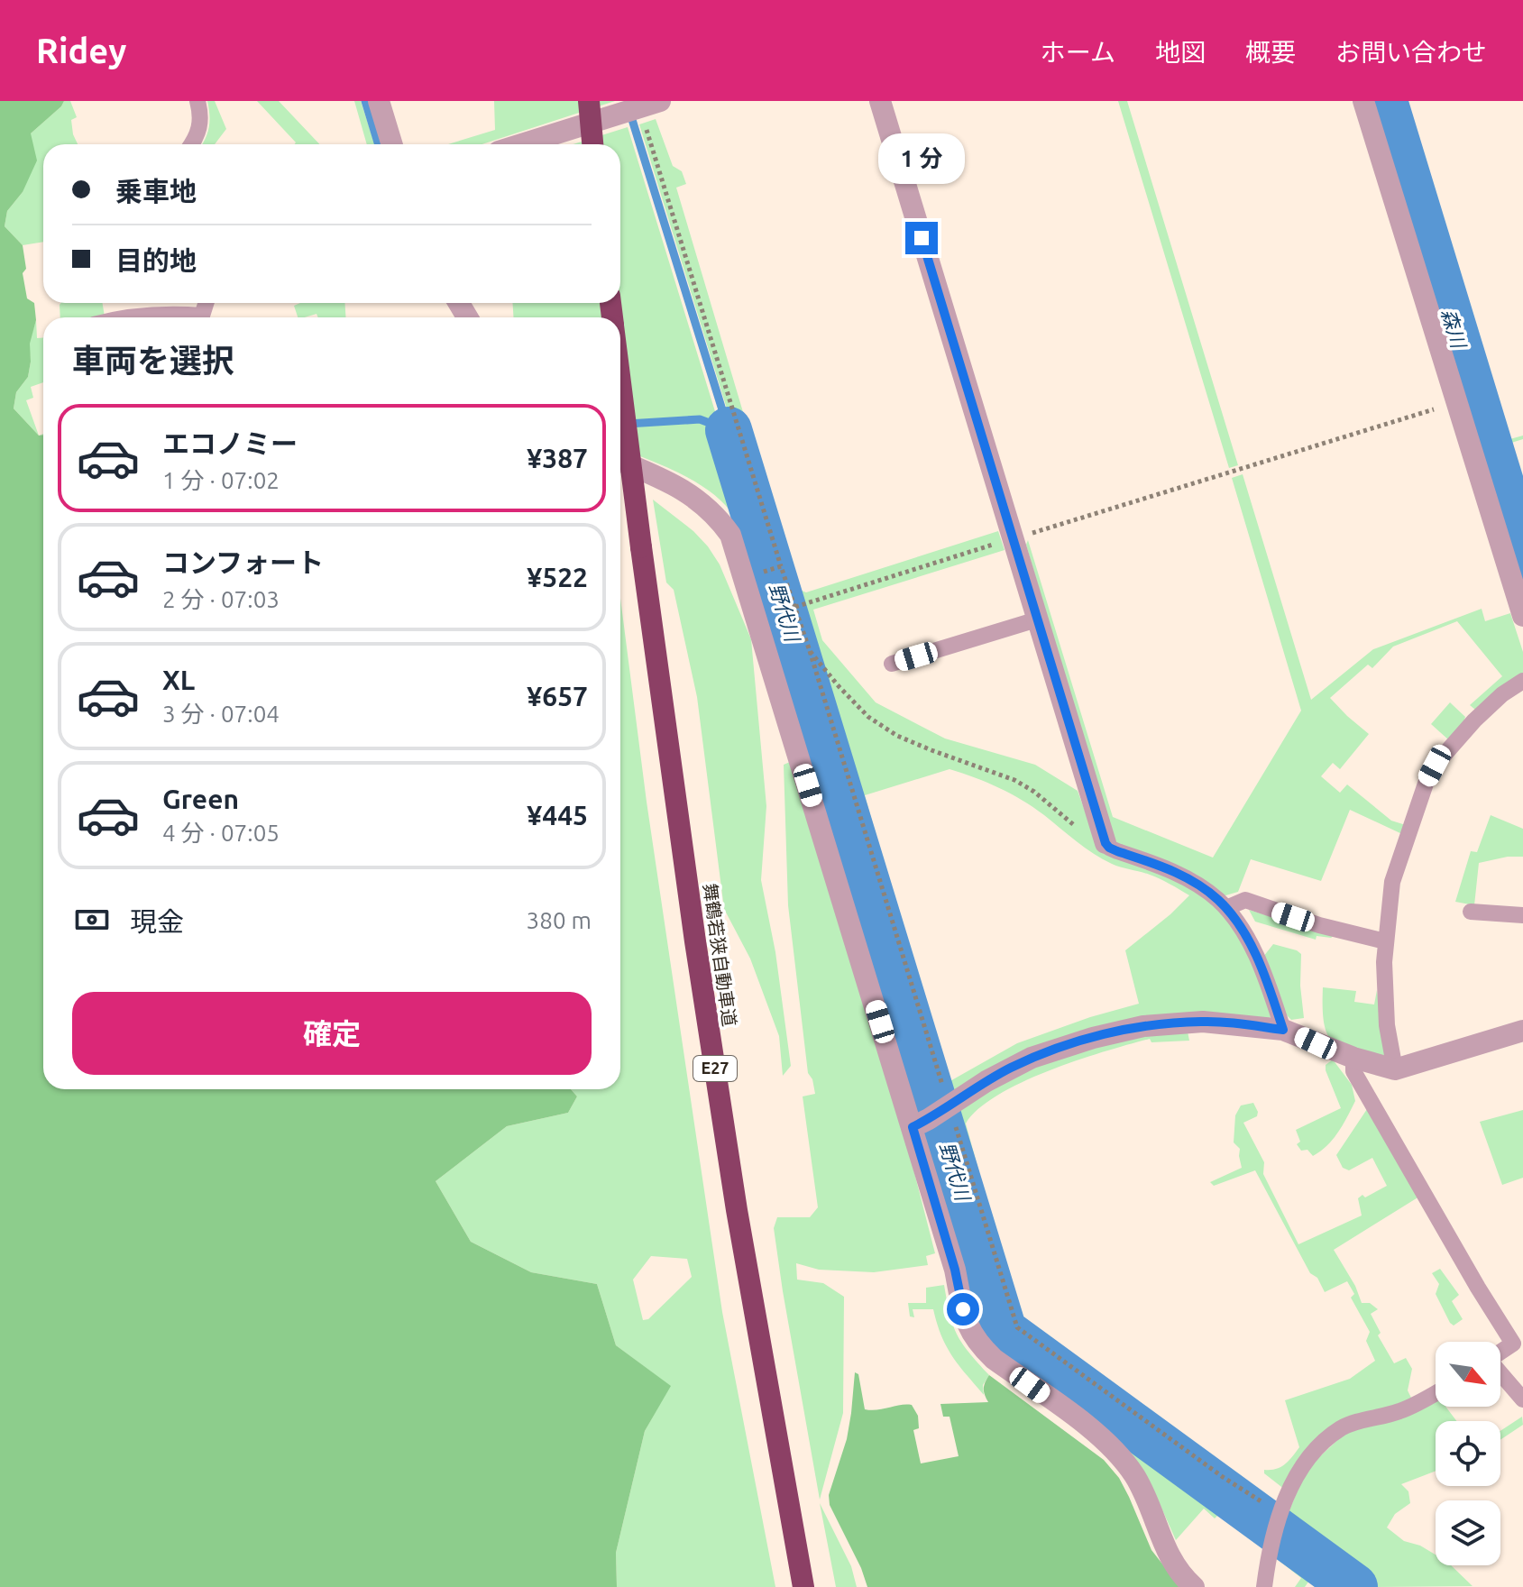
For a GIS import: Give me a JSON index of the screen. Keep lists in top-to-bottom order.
{
  "streets": {
    "highway": ["舞鶴若狭自動車道", "E27"]
  },
  "water": ["森川", "野代川"],
  "north": "bottom right",
  "page": {
    "header": "Ridey",
    "nav": [
      "ホーム",
      "地図",
      "概要",
      "お問い合わせ"
    ],
    "bubble": "1 分",
    "banner": ["乗車地", "目的地"],
    "heading": "車両を選択",
    "list": [
      {
        "name": "エコノミー",
        "note": "1 分 · 07:02",
        "value": "¥387"
      },
      {
        "name": "コンフォート",
        "note": "2 分 · 07:03",
        "value": "¥522"
      },
      {
        "name": "XL",
        "note": "3 分 · 07:04",
        "value": "¥657"
      },
      {
        "name": "Green",
        "note": "4 分 · 07:05",
        "value": "¥445"
      }
    ],
    "pay": ["現金", "380 m"],
    "buttons": "確定"
  }
}
